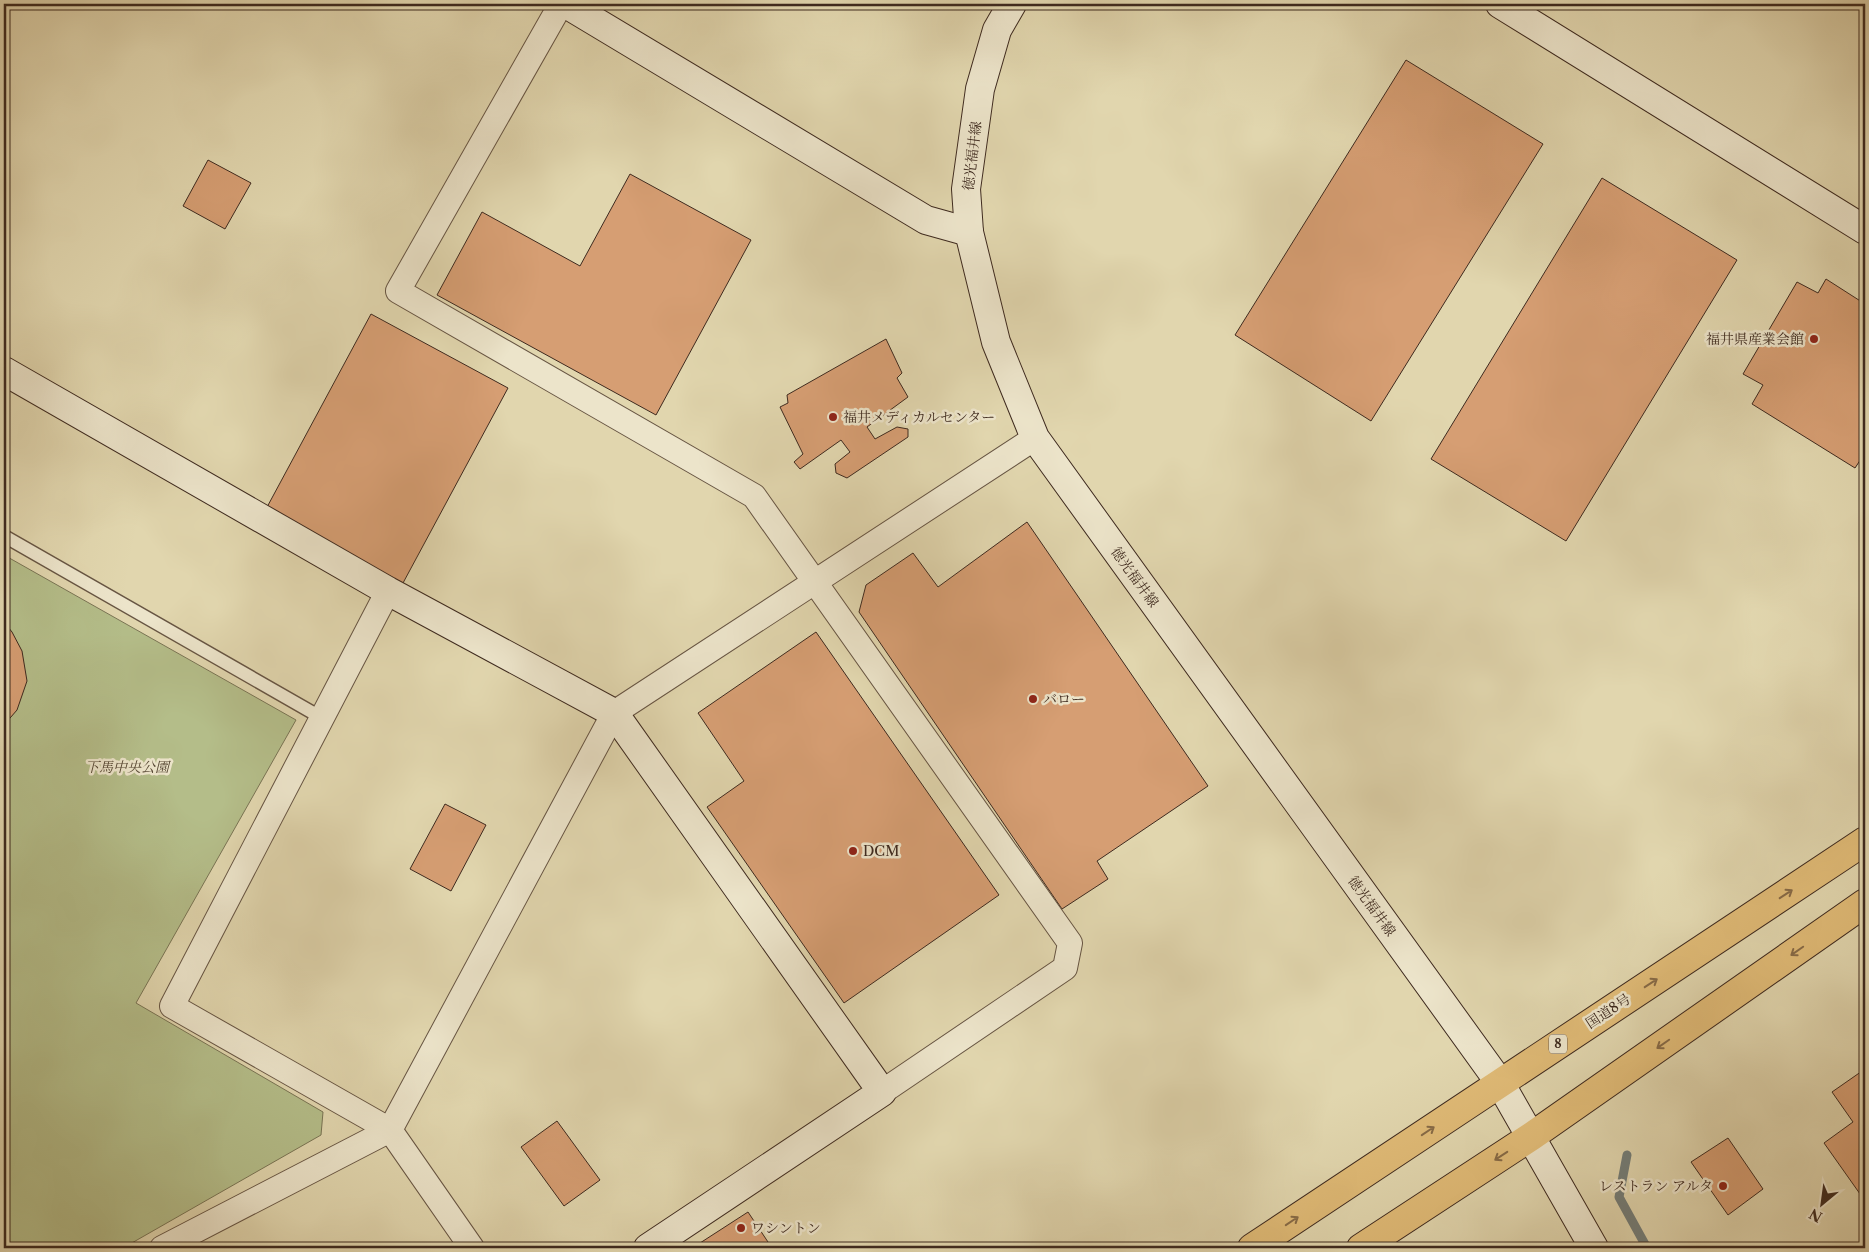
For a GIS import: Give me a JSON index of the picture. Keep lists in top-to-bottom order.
{
  "streets": {
    "highway": ["国道8号", "8"],
    "street": ["徳光福井線"]
  },
  "crossings": [
    ["徳光福井線", "国道8号"]
  ],
  "parks": ["下馬中央公園"],
  "places": [
    "福井県産業会館",
    "福井メディカルセンター",
    "バロー",
    "DCM",
    "レストラン アルタ",
    "ワシントン"
  ],
  "north": "bottom left"
}
